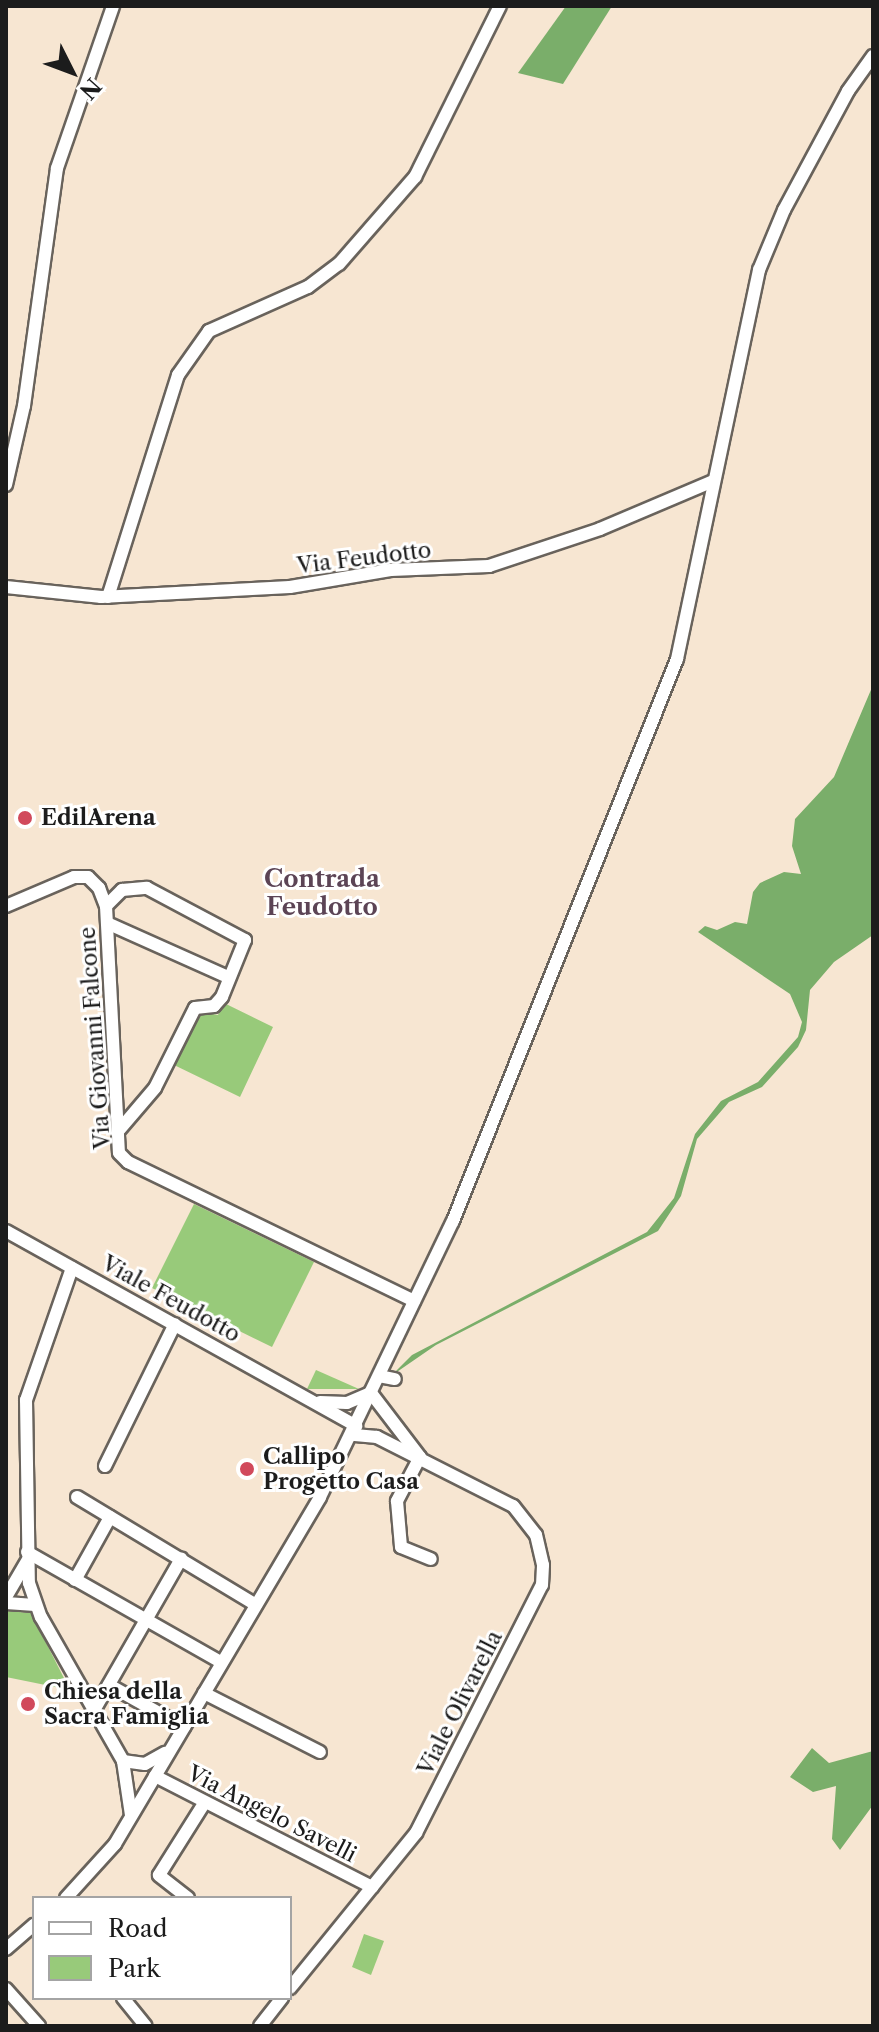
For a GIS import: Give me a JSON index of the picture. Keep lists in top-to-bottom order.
{
  "streets": {
    "street": [
      "Via Feudotto",
      "Via Giovanni Falcone",
      "Viale Feudotto",
      "Viale Olivarella",
      "Via Angelo Savelli"
    ]
  },
  "crossings": [
    ["Viale Feudotto", "Viale Olivarella"],
    ["Viale Olivarella", "Via Angelo Savelli"]
  ],
  "districts": ["Contrada Feudotto"],
  "places": ["EdilArena", "Callipo Progetto Casa", "Chiesa della Sacra Famiglia"],
  "legend": ["Road", "Park"],
  "north": "bottom right"
}
